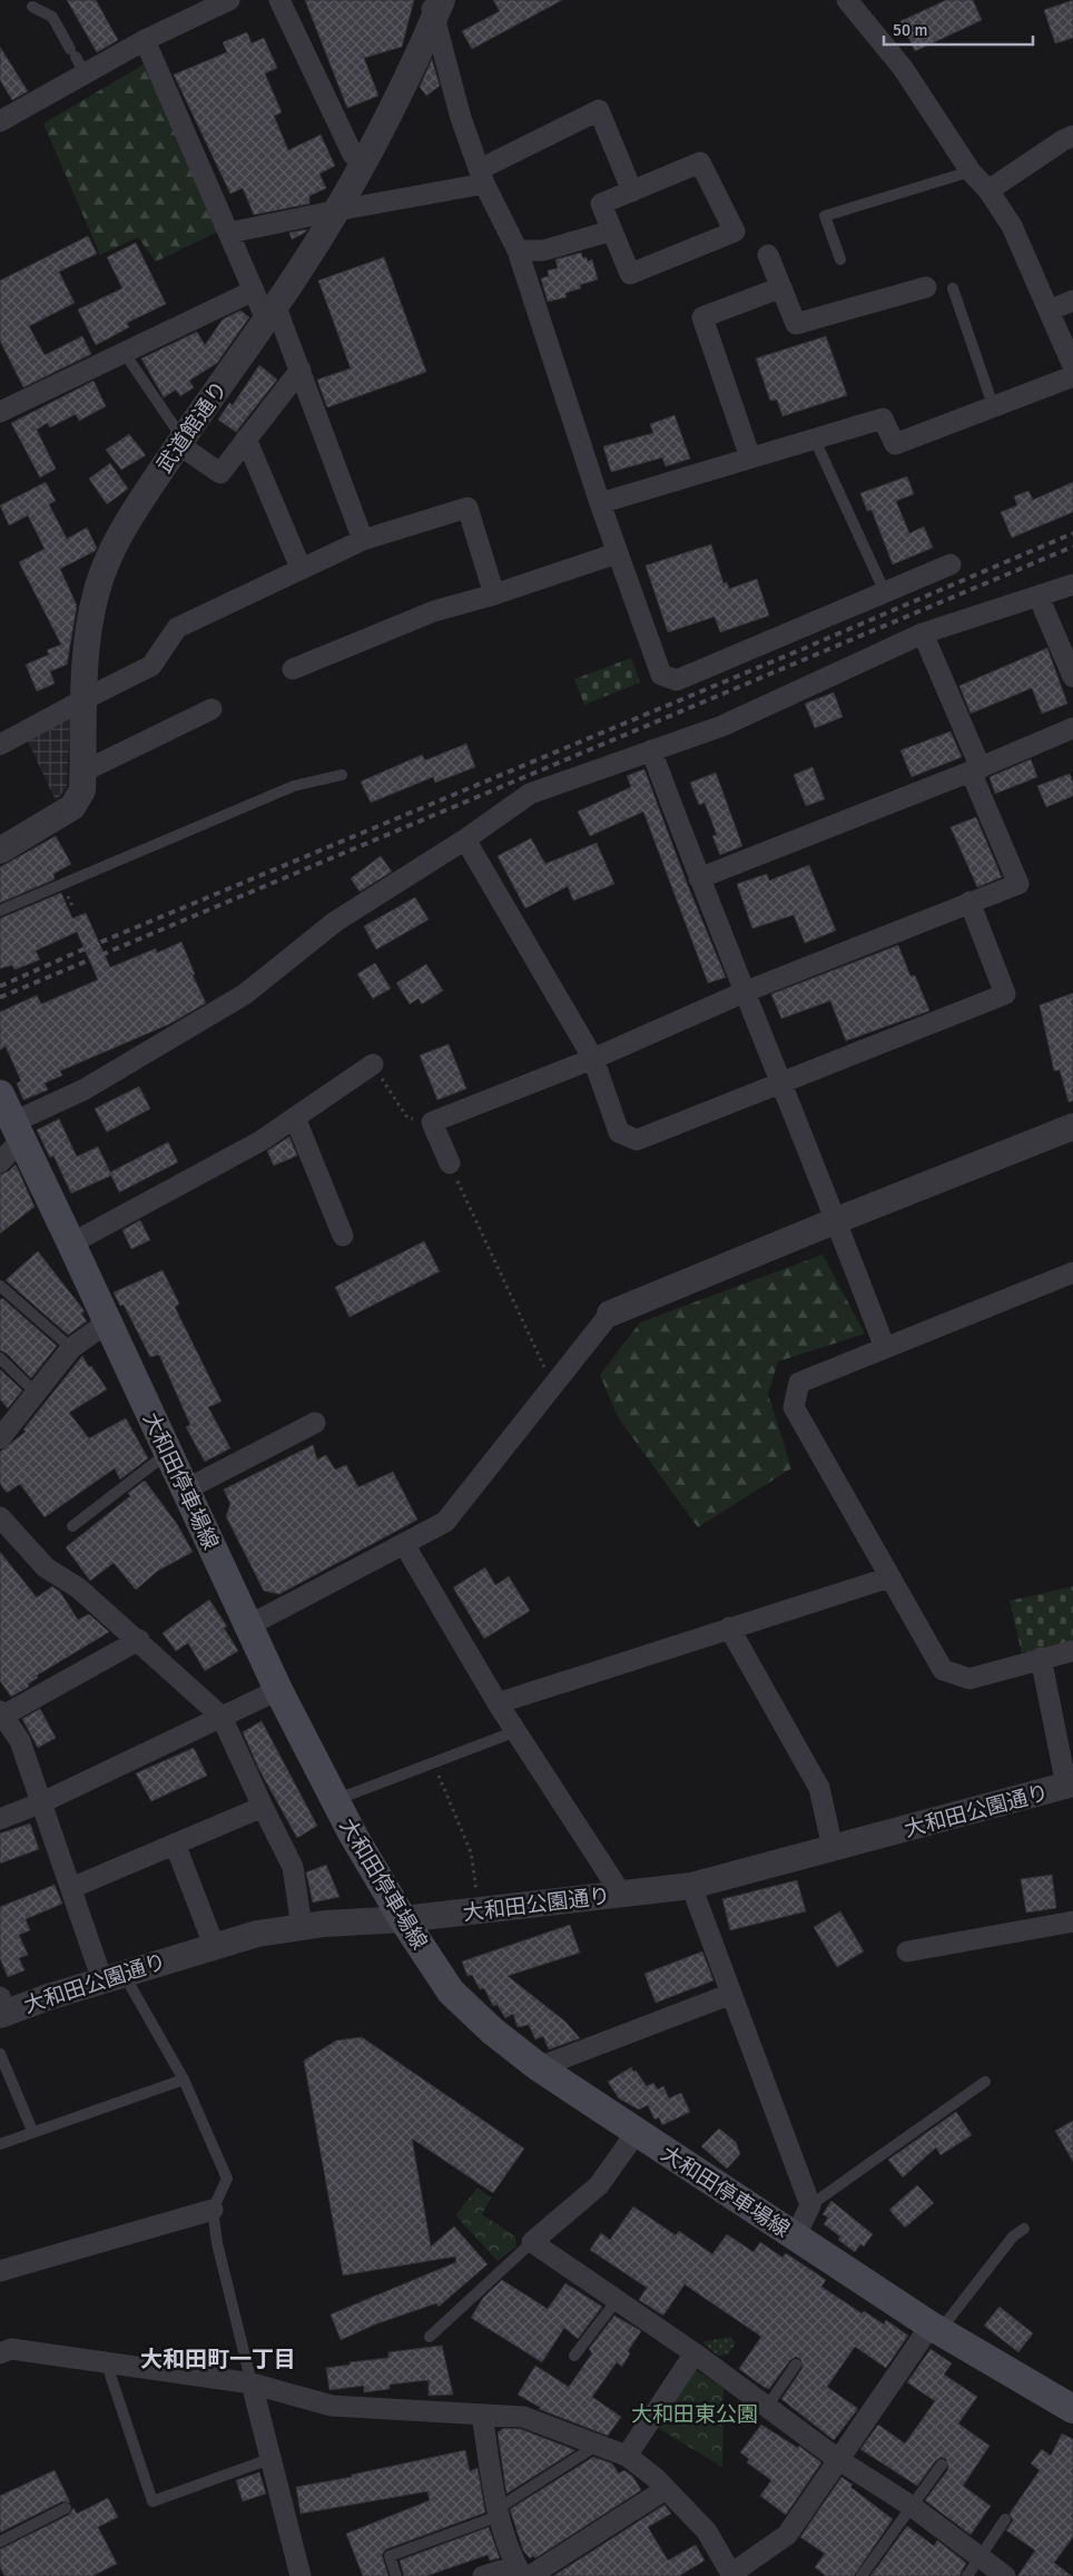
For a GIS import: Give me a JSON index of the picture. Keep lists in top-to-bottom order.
{
  "streets": {
    "main road": ["大和田停車場線"],
    "street": ["武道館通り", "大和田公園通り"]
  },
  "crossings": [
    ["大和田停車場線", "大和田公園通り"]
  ],
  "districts": ["大和田町一丁目"],
  "parks": ["大和田東公園"],
  "scale_bar": "50 m"
}
